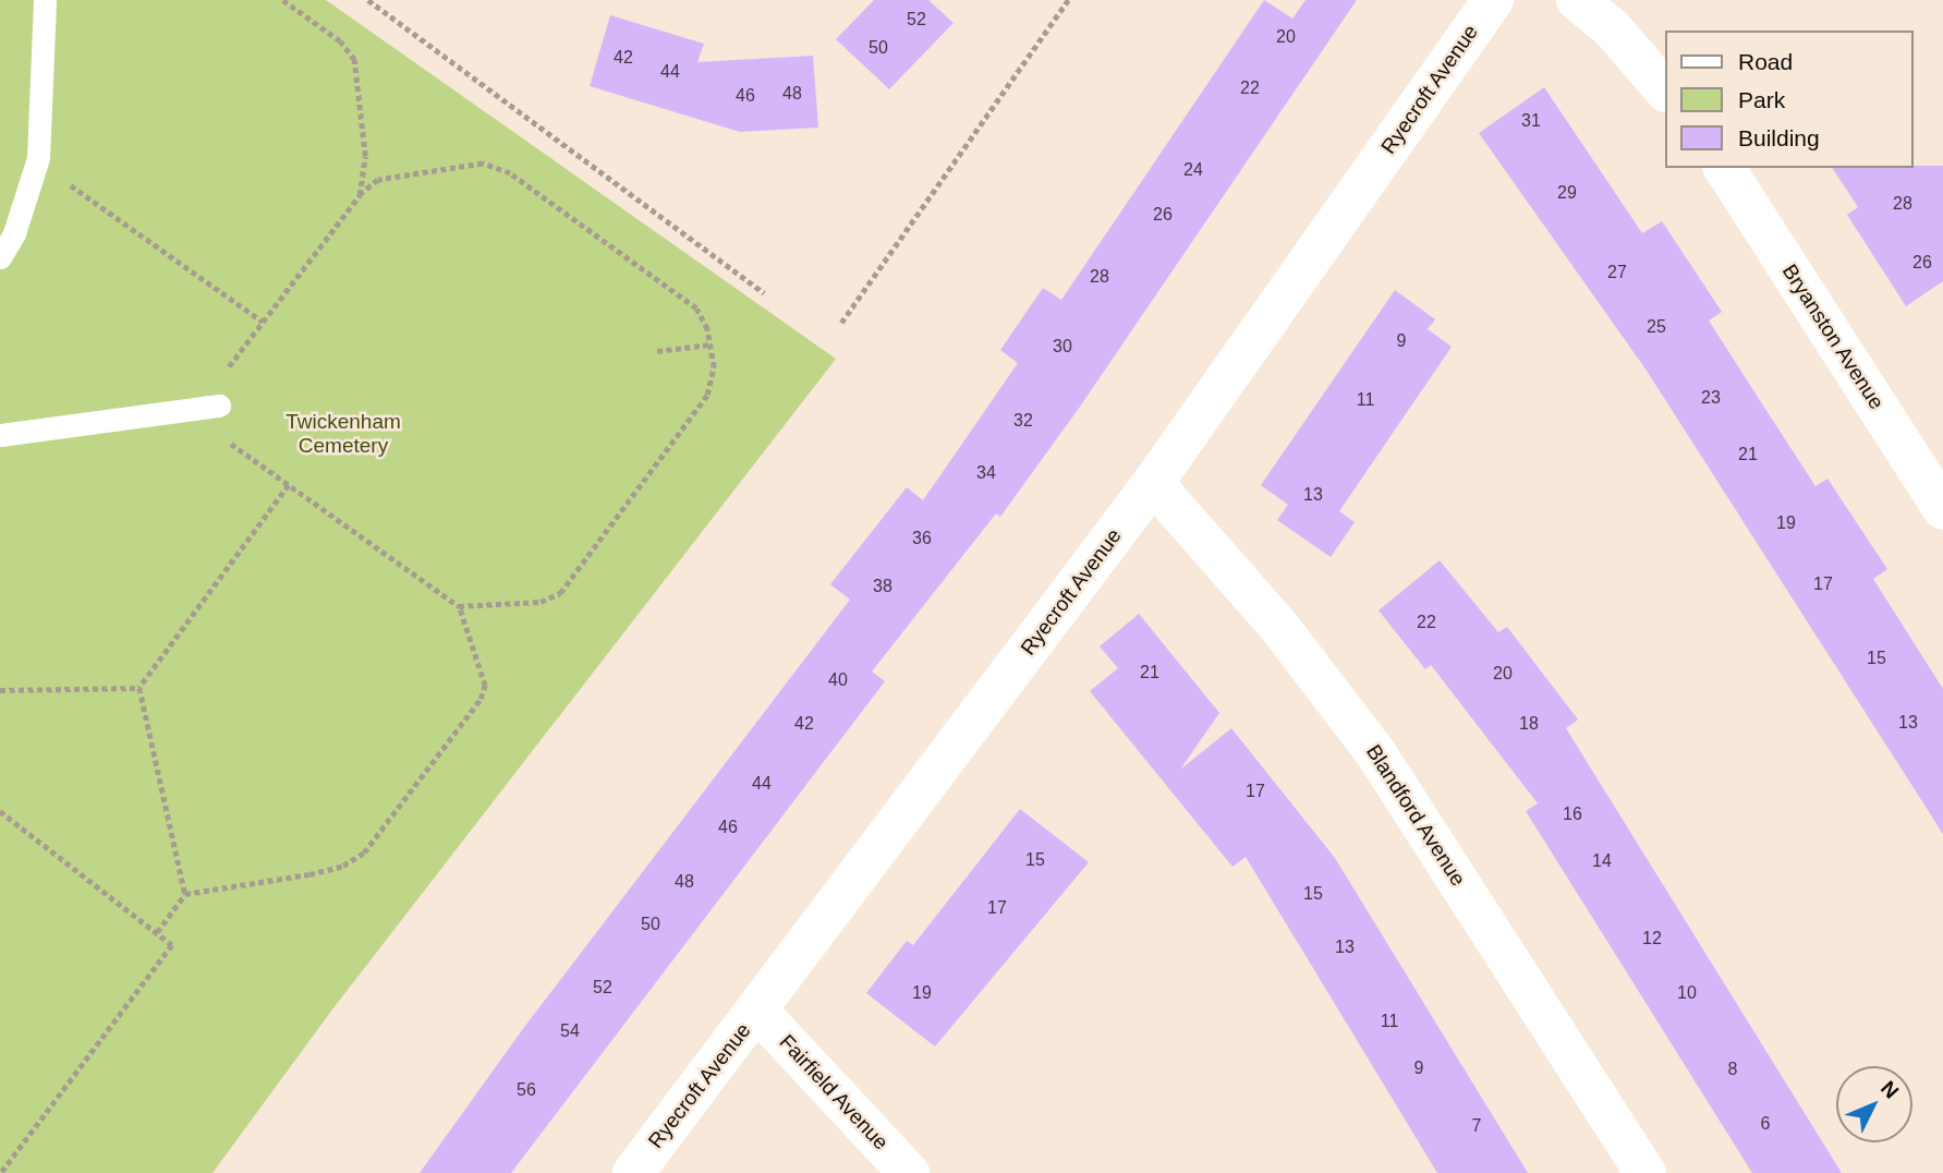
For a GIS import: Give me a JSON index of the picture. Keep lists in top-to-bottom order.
{
  "streets": {
    "street": [
      "Ryecroft Avenue",
      "Bryanston Avenue",
      "Blandford Avenue",
      "Fairfield Avenue"
    ]
  },
  "crossings": [
    ["Ryecroft Avenue", "Blandford Avenue"],
    ["Ryecroft Avenue", "Fairfield Avenue"]
  ],
  "parks": ["Twickenham Cemetery"],
  "house_numbers": [
    "52",
    "20",
    "50",
    "42",
    "44",
    "22",
    "48",
    "46",
    "31",
    "24",
    "29",
    "28",
    "26",
    "26",
    "27",
    "28",
    "25",
    "9",
    "30",
    "23",
    "11",
    "32",
    "21",
    "34",
    "13",
    "19",
    "36",
    "17",
    "38",
    "22",
    "15",
    "21",
    "20",
    "40",
    "13",
    "42",
    "18",
    "44",
    "17",
    "16",
    "46",
    "15",
    "14",
    "48",
    "15",
    "17",
    "50",
    "12",
    "13",
    "52",
    "19",
    "10",
    "11",
    "54",
    "9",
    "8",
    "56",
    "6",
    "7"
  ],
  "legend": ["Road", "Park", "Building"],
  "north": "top right"
}
